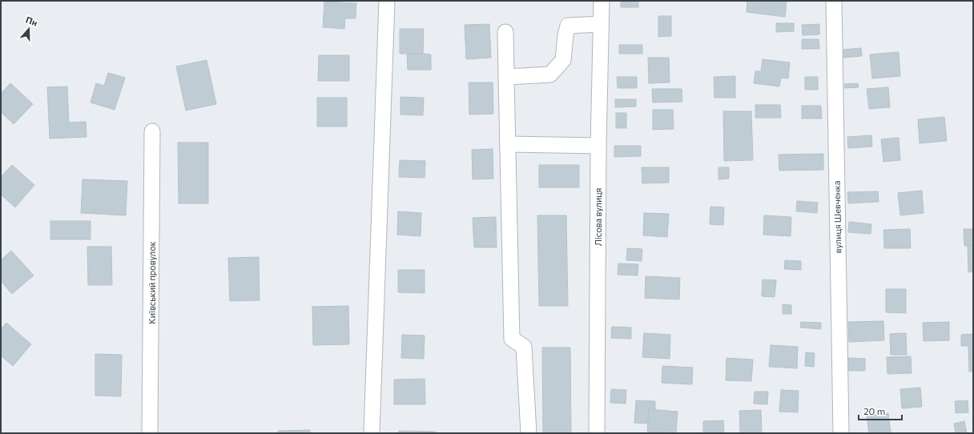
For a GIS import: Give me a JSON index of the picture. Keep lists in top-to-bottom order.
{
  "streets": {
    "street": ["Лісова вулиця", "вулиця Шевченка", "Київський провулок"]
  },
  "scale_bar": "20 m",
  "north": "top"
}
